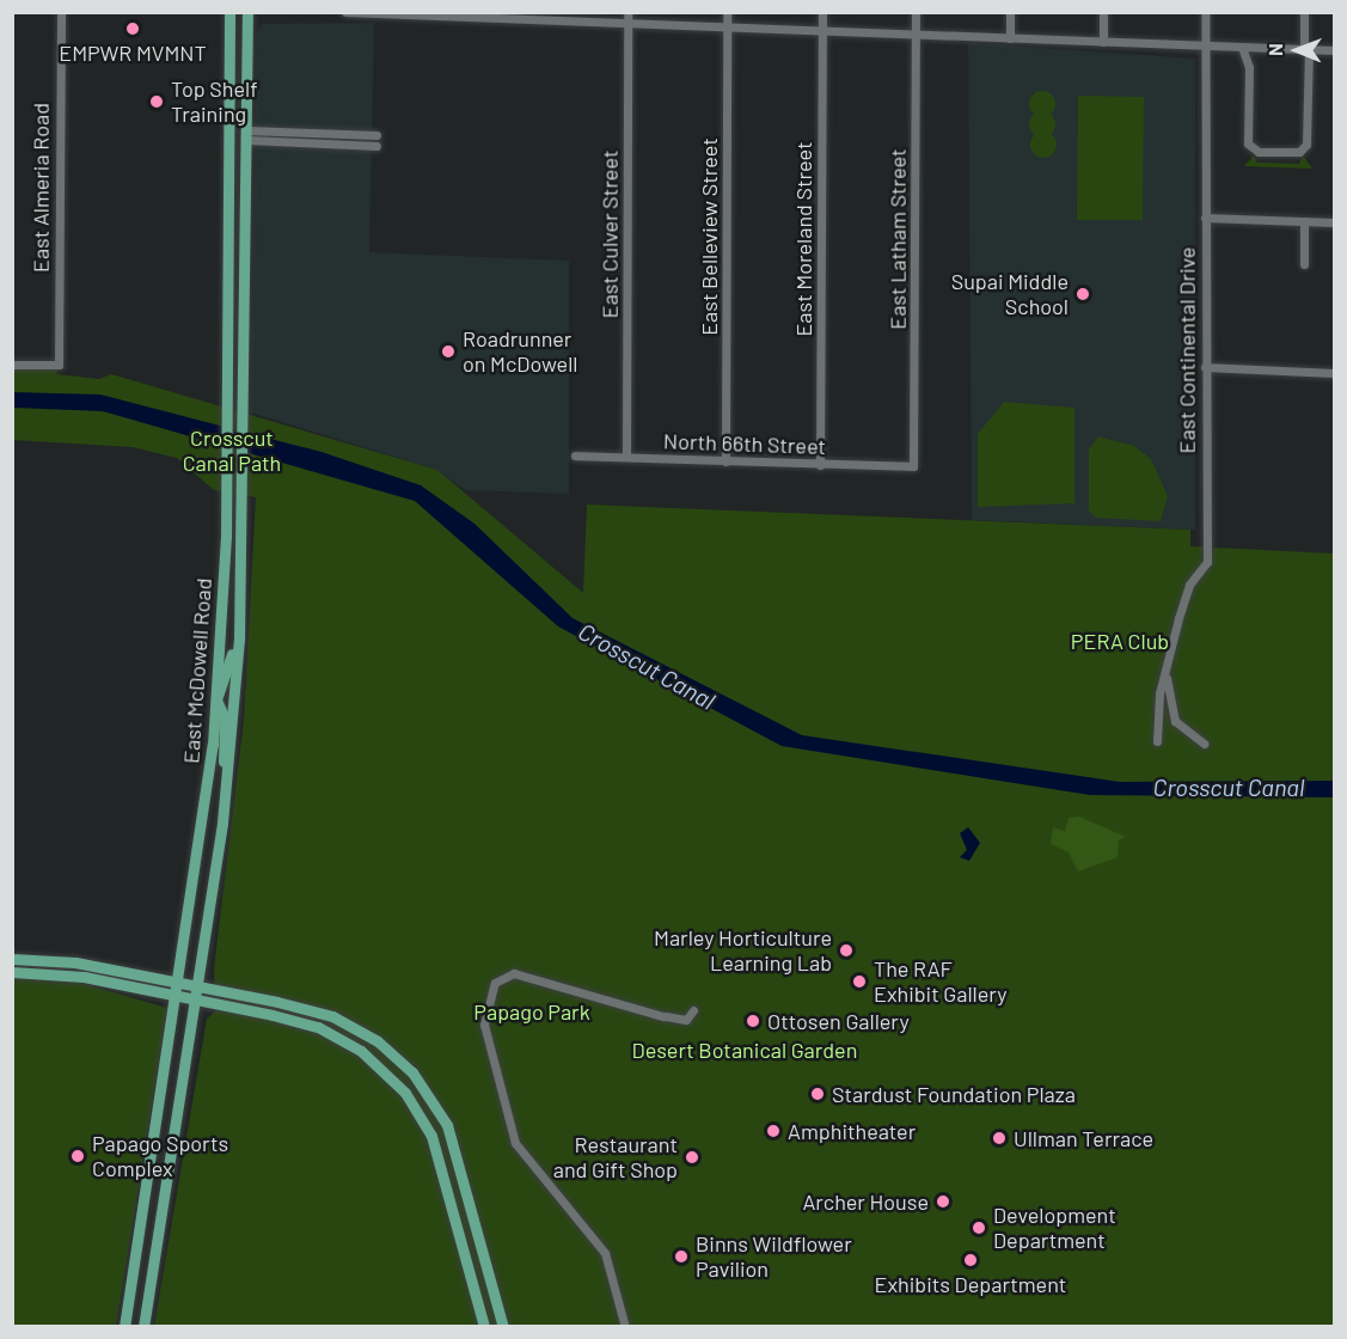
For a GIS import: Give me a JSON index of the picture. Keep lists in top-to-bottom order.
{
  "streets": {
    "main road": ["East McDowell Road"],
    "street": [
      "East Almeria Road",
      "East Culver Street",
      "East Belleview Street",
      "East Moreland Street",
      "East Latham Street",
      "East Continental Drive",
      "North 66th Street"
    ]
  },
  "crossings": [
    ["East Culver Street", "North 66th Street"],
    ["East Belleview Street", "North 66th Street"],
    ["East Moreland Street", "North 66th Street"],
    ["East Latham Street", "North 66th Street"]
  ],
  "water": ["Crosscut Canal"],
  "parks": [
    "Crosscut Canal Path",
    "PERA Club",
    "Papago Park",
    "Desert Botanical Garden"
  ],
  "places": [
    "EMPWR MVMNT",
    "Top Shelf Training",
    "Supai Middle School",
    "Roadrunner on McDowell",
    "Marley Horticulture Learning Lab",
    "The RAF Exhibit Gallery",
    "Ottosen Gallery",
    "Stardust Foundation Plaza",
    "Amphitheater",
    "Ullman Terrace",
    "Papago Sports Complex",
    "Restaurant and Gift Shop",
    "Archer House",
    "Development Department",
    "Binns Wildflower Pavilion",
    "Exhibits Department"
  ],
  "north": "left"
}
